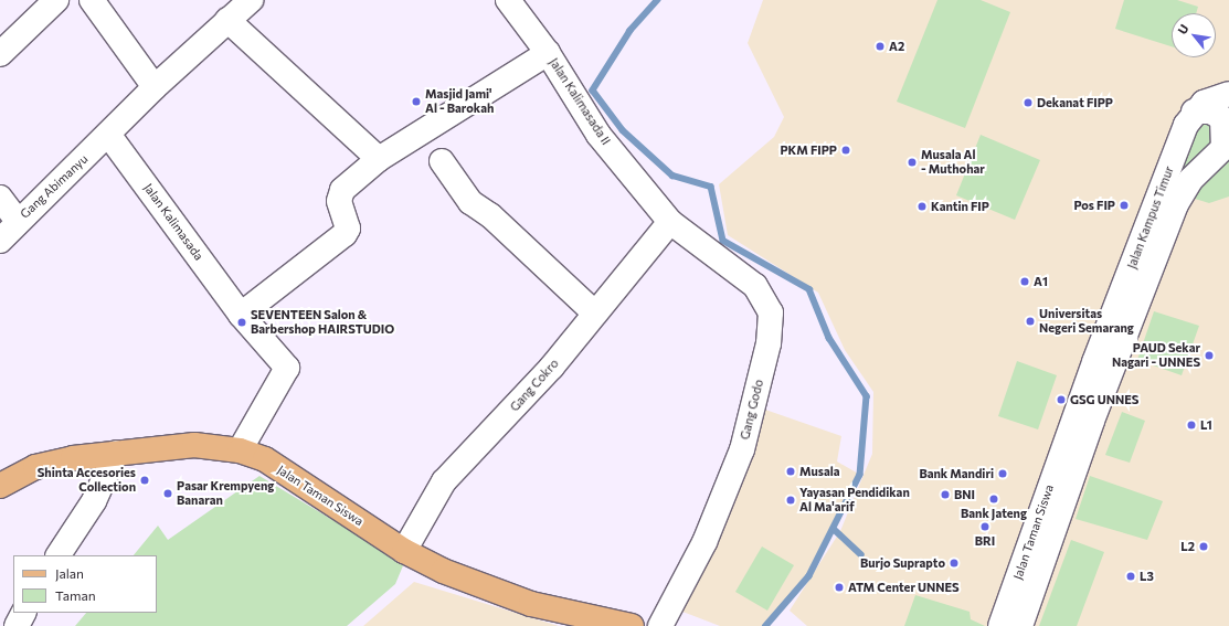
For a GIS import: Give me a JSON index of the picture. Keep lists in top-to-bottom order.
{
  "streets": {
    "main road": ["Jalan Taman Siswa"],
    "street": [
      "Jalan Kalimasada II",
      "Gang Abimanyu",
      "Jalan Kampus Timur",
      "Jalan Kalimasada",
      "Gang Cokro",
      "Gang Godo"
    ]
  },
  "crossings": [
    ["Jalan Kalimasada II", "Gang Cokro"],
    ["Jalan Kalimasada II", "Gang Godo"],
    ["Gang Abimanyu", "Jalan Kalimasada"],
    ["Jalan Kampus Timur", "Jalan Taman Siswa"],
    ["Jalan Kalimasada", "Jalan Taman Siswa"],
    ["Gang Cokro", "Gang Godo"],
    ["Gang Cokro", "Jalan Taman Siswa"]
  ],
  "places": [
    "A2",
    "Masjid Jami' Al - Barokah",
    "Dekanat FIPP",
    "PKM FIPP",
    "Musala Al - Muthohar",
    "Pos FIP",
    "Kantin FIP",
    "A1",
    "Universitas Negeri Semarang",
    "SEVENTEEN Salon & Barbershop HAIRSTUDIO",
    "PAUD Sekar Nagari - UNNES",
    "GSG UNNES",
    "L1",
    "Musala",
    "Bank Mandiri",
    "Shinta Accesories Collection",
    "Pasar Krempyeng Banaran",
    "BNI",
    "Bank Jateng",
    "Yayasan Pendidikan Al Ma'arif",
    "BRI",
    "L2",
    "Burjo Suprapto",
    "L3",
    "ATM Center UNNES"
  ],
  "legend": ["Jalan", "Taman"],
  "north": "top left"
}
